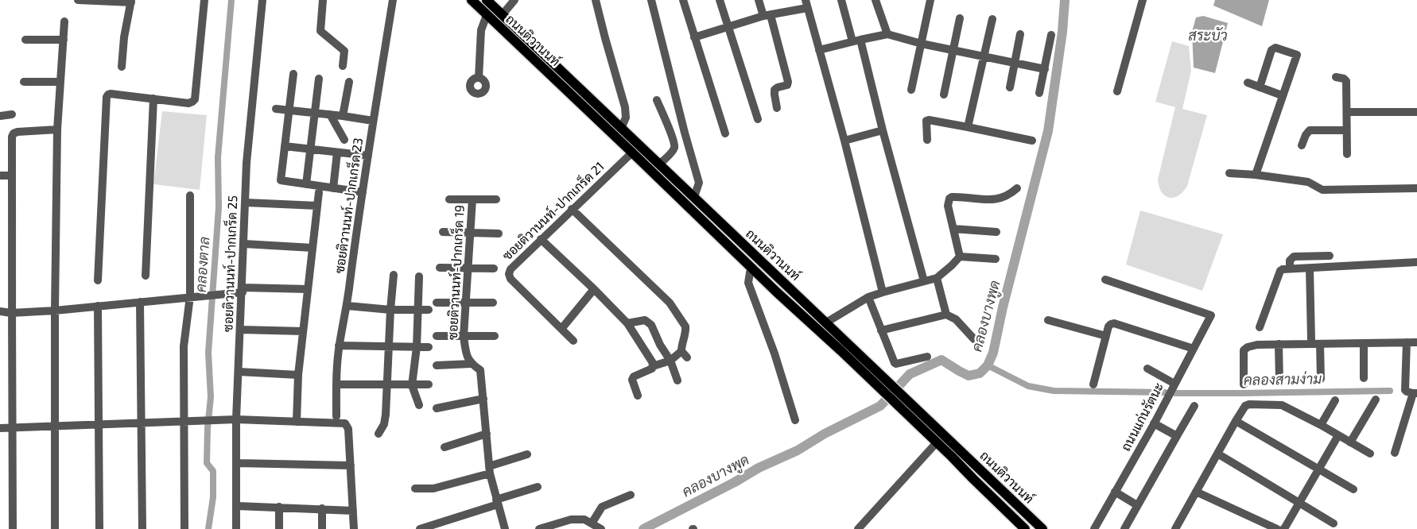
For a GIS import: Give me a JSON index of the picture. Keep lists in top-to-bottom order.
{
  "streets": {
    "main road": ["ถนนติวานนท์"],
    "street": [
      "ซอยติวานนท์-ปากเกร็ด 23",
      "ซอยติวานนท์-ปากเกร็ด 21",
      "ซอยติวานนท์-ปากเกร็ด 25",
      "ซอยติวานนท์-ปากเกร็ด 19",
      "ถนนแก่นรัตนะ"
    ]
  },
  "crossings": [
    ["ถนนติวานนท์", "ซอยติวานนท์-ปากเกร็ด 21"]
  ],
  "water": [
    "สระบัว",
    "คลองตาล",
    "คลองบางพูด",
    "คลองสามง่าม"
  ]
}
